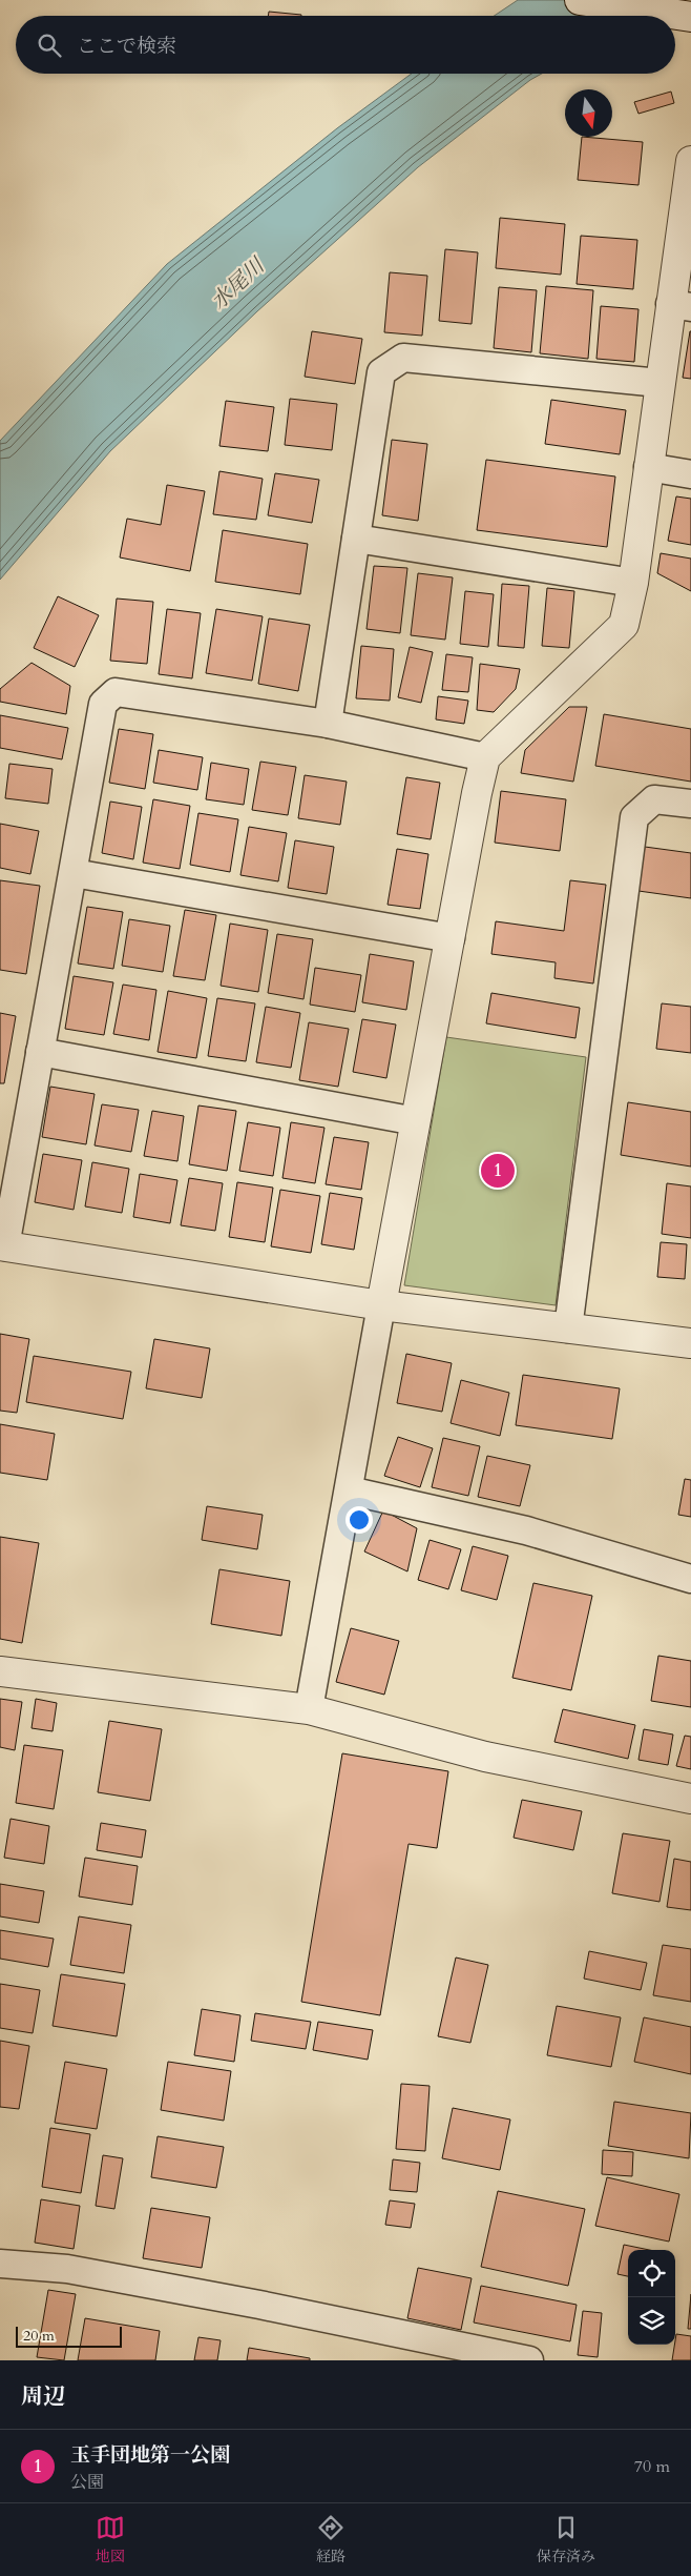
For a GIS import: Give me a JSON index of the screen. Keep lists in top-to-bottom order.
{
  "water": ["水尾川"],
  "scale_bar": "20 m",
  "north": "bottom",
  "page": {
    "search": "ここで検索",
    "pins": "1",
    "scale": "20 m",
    "heading": "周辺",
    "list": [
      {
        "mark": "1",
        "name": "玉手団地第一公園",
        "note": "公園",
        "value": "70 m"
      }
    ],
    "nav": ["地図", "経路", "保存済み"]
  }
}
